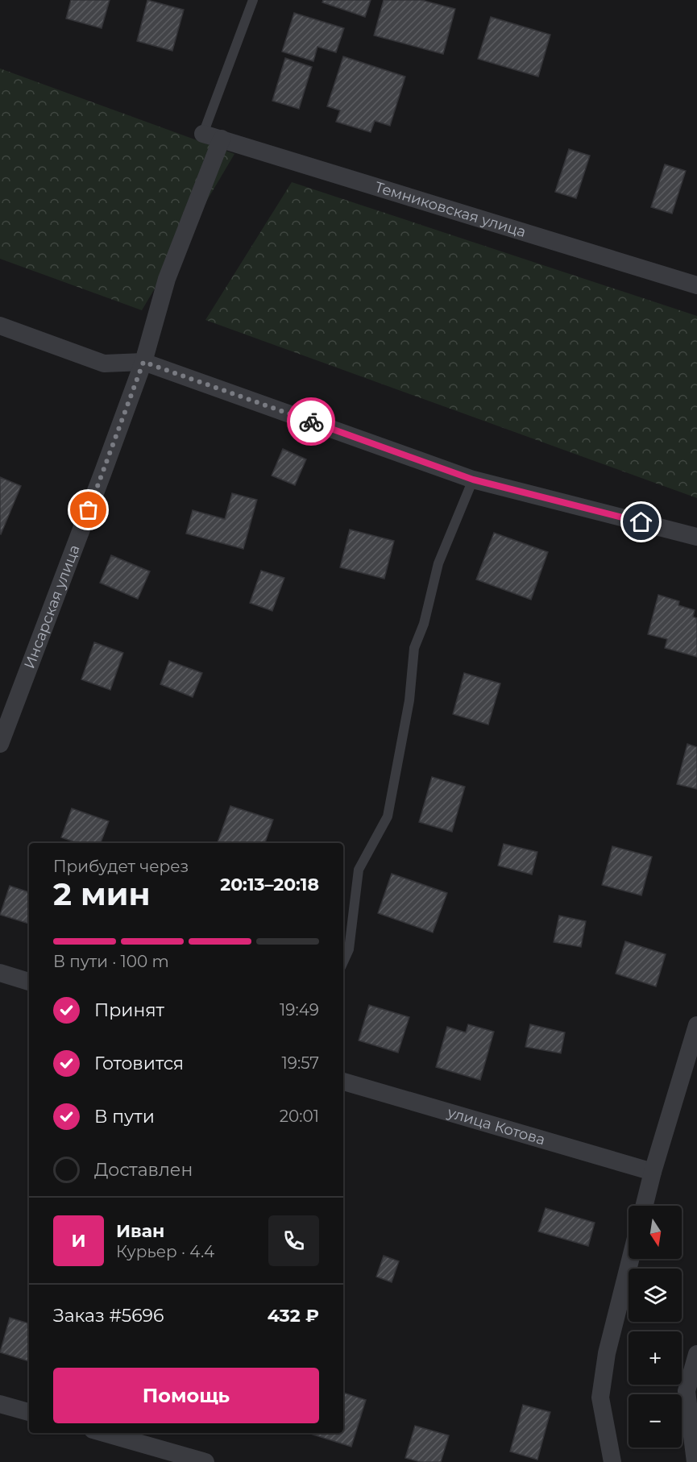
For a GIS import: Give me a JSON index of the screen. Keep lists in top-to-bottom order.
{
  "streets": {
    "street": ["Темниковская улица", "Инсарская улица", "улица Котова"]
  },
  "crossings": [
    ["Темниковская улица", "Инсарская улица"]
  ],
  "north": "bottom",
  "page": {
    "heading": ["2 мин", "Прибудет через", "20:13–20:18"],
    "panel": [
      "Иван",
      "Курьер · 4.4",
      "Заказ #5696",
      "432 ₽"
    ],
    "bar": "В пути · 100 m",
    "list": [
      ["Принят", "19:49"],
      ["Готовится", "19:57"],
      ["В пути", "20:01"],
      "Доставлен"
    ],
    "map_buttons": ["+", "−"],
    "round": "И",
    "buttons": "Помощь"
  }
}
